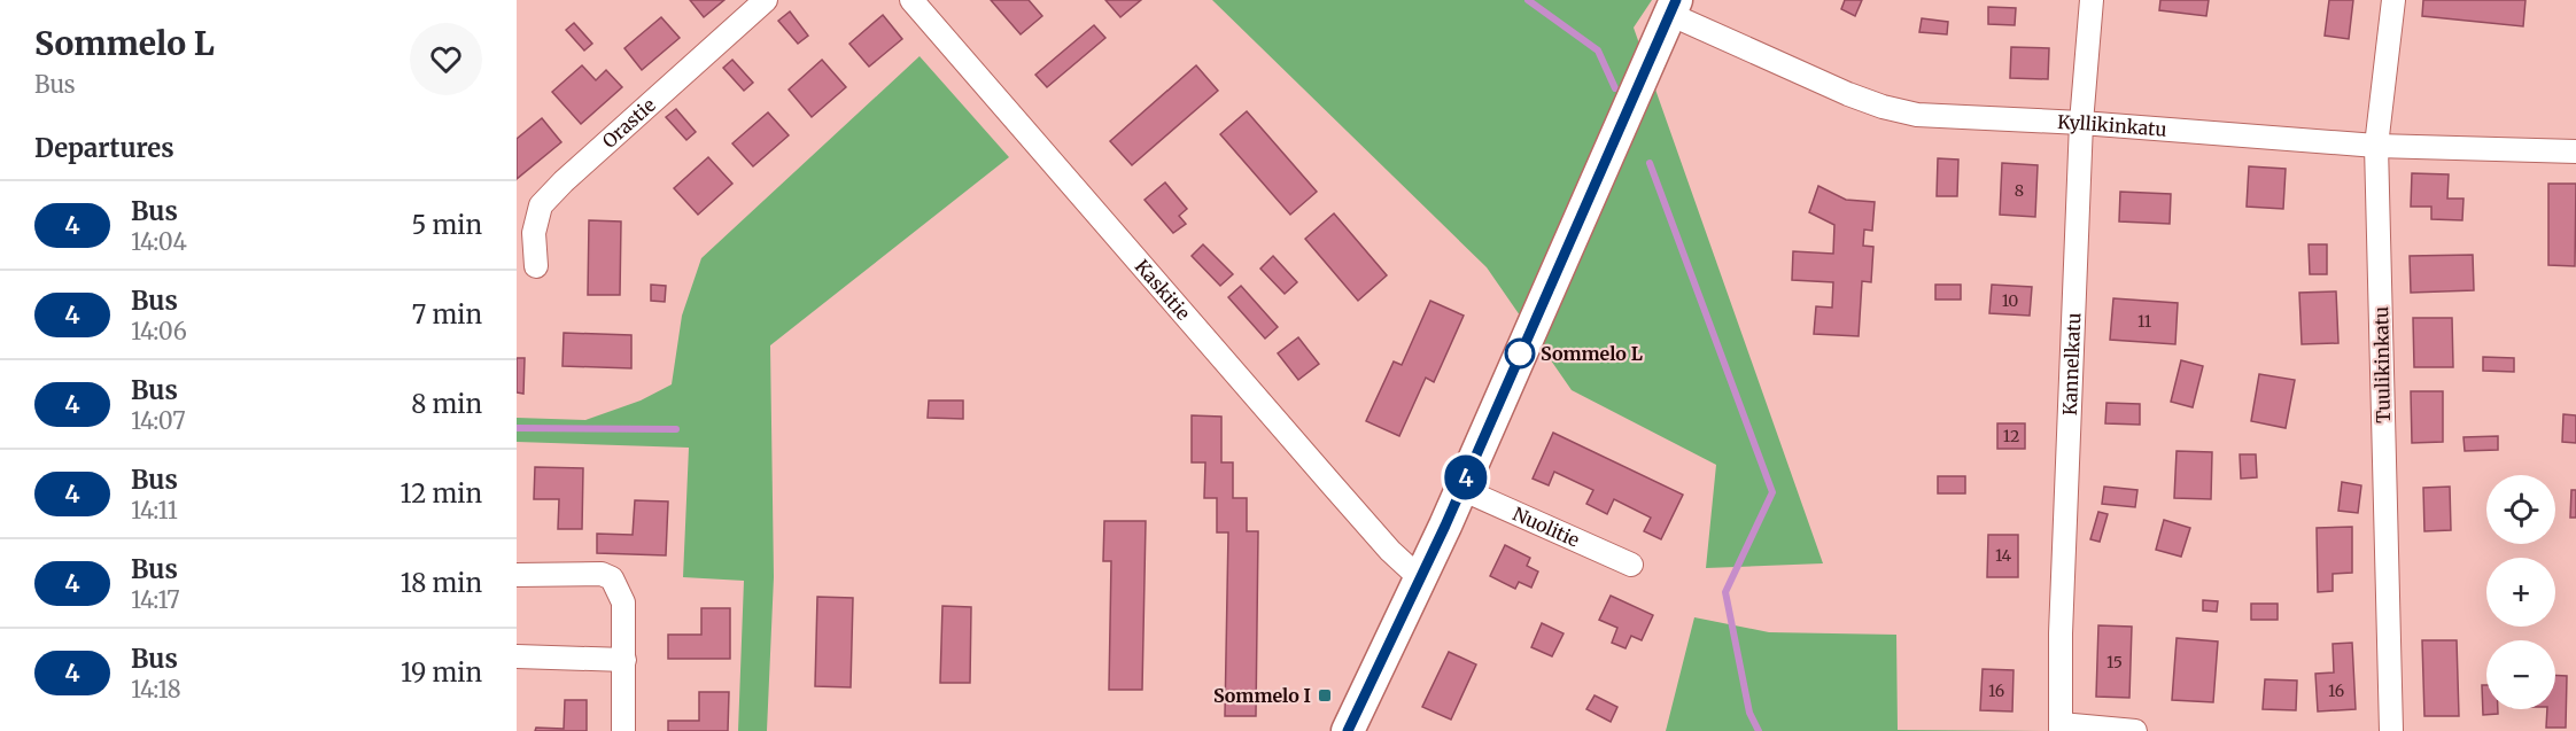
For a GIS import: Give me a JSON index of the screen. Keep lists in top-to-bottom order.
{
  "streets": {
    "street": [
      "Orastie",
      "Kyllikinkatu",
      "Kaskitie",
      "Kannelkatu",
      "Tuulikinkatu",
      "Nuolitie"
    ]
  },
  "crossings": [
    ["Kyllikinkatu", "Kannelkatu"],
    ["Kyllikinkatu", "Tuulikinkatu"]
  ],
  "places": {
    "other": ["Sommelo L"],
    "transit": ["Sommelo I"]
  },
  "lines": ["bus line 4"],
  "house_numbers": [
    "8",
    "10",
    "11",
    "12",
    "14",
    "15",
    "16",
    "16"
  ],
  "page": {
    "heading": [
      ["Sommelo L", "Bus"],
      "Departures"
    ],
    "on_map": "4",
    "list": [
      {
        "mark": "4",
        "name": "Bus",
        "note": "14:04",
        "value": "5 min"
      },
      {
        "mark": "4",
        "name": "Bus",
        "note": "14:06",
        "value": "7 min"
      },
      {
        "mark": "4",
        "name": "Bus",
        "note": "14:07",
        "value": "8 min"
      },
      {
        "mark": "4",
        "name": "Bus",
        "note": "14:11",
        "value": "12 min"
      },
      {
        "mark": "4",
        "name": "Bus",
        "note": "14:17",
        "value": "18 min"
      },
      {
        "mark": "4",
        "name": "Bus",
        "note": "14:18",
        "value": "19 min"
      }
    ],
    "map_buttons": ["+", "−"]
  }
}
